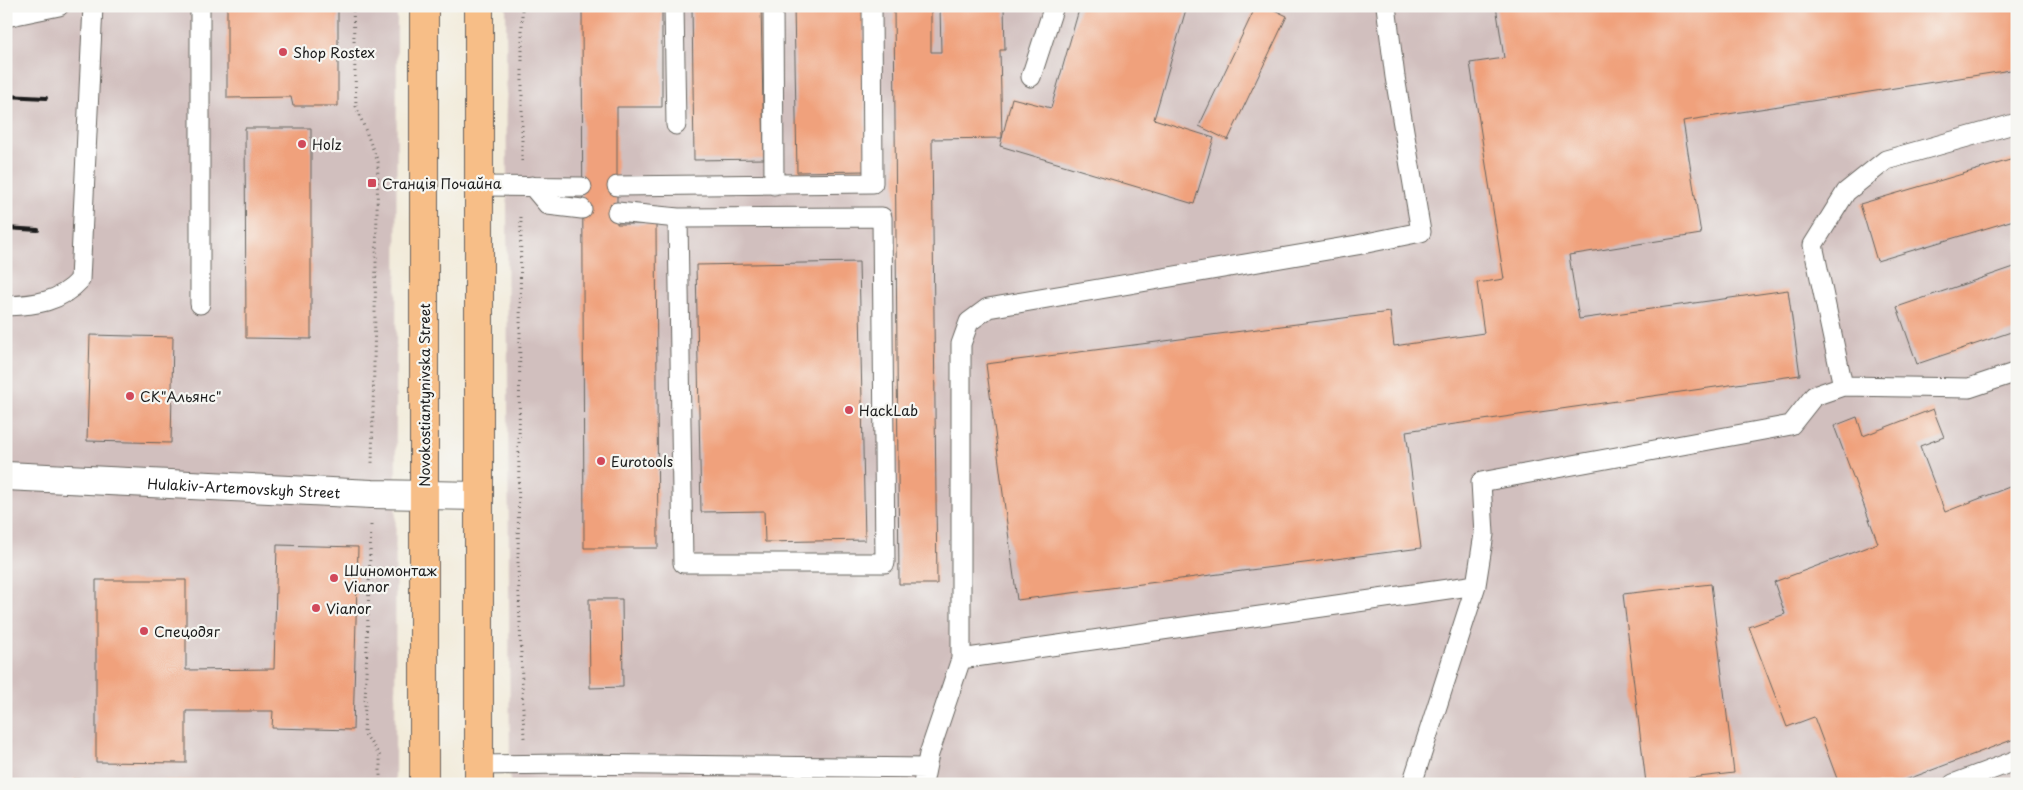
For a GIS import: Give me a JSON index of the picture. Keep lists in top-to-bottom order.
{
  "streets": {
    "main road": ["Novokostiantynivska Street"],
    "street": ["Hulakiv-Artemovskyh Street"]
  },
  "crossings": [
    ["Novokostiantynivska Street", "Hulakiv-Artemovskyh Street"]
  ],
  "places": {
    "other": [
      "Shop Rostex",
      "Holz",
      "CK\"Альянс\"",
      "HackLab",
      "Eurotools",
      "Шиномонтаж Vianor",
      "Vianor",
      "Спецодяг"
    ],
    "transit": ["Станція Почайна"]
  }
}
